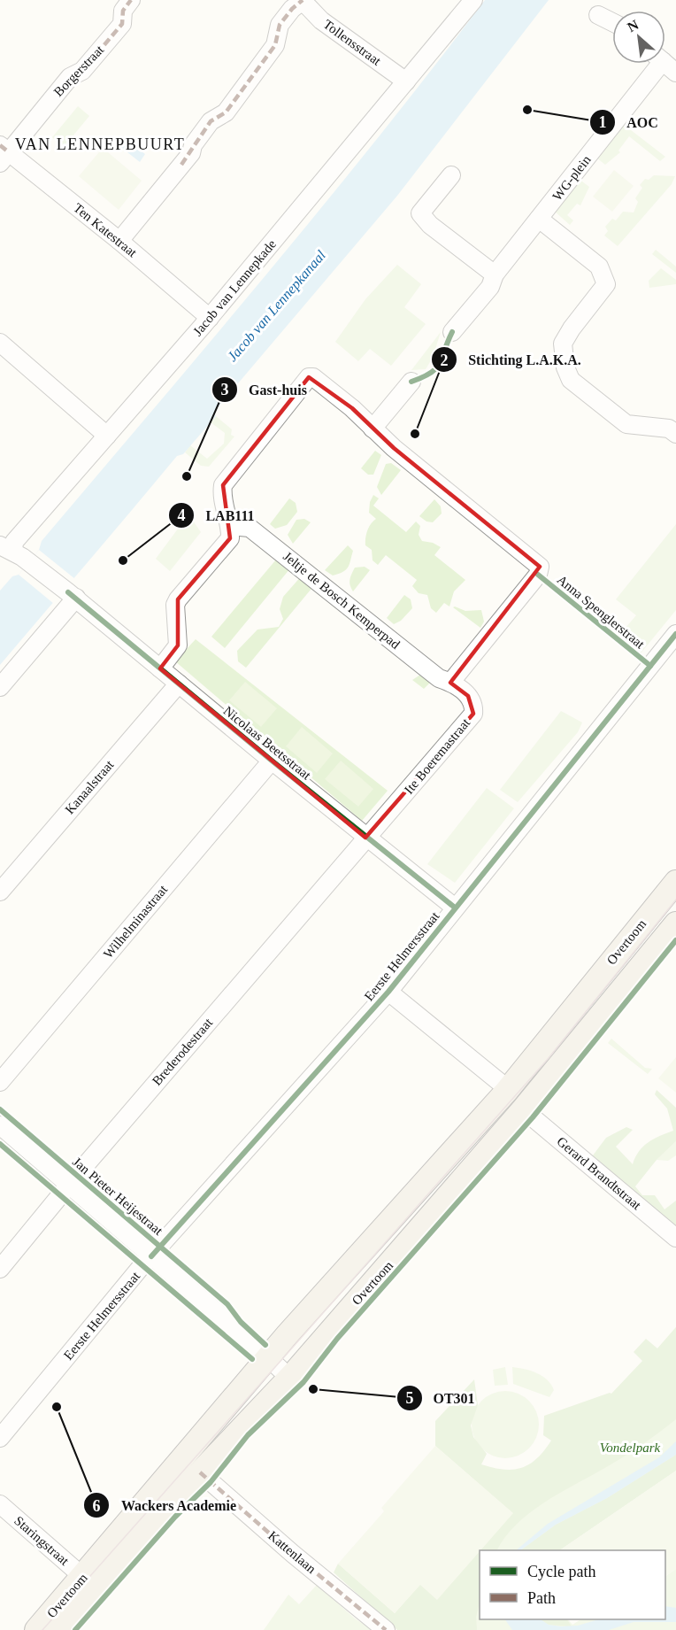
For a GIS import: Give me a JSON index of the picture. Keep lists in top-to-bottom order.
{
  "streets": {
    "main road": ["Overtoom"],
    "street": [
      "Tollensstraat",
      "Borgerstraat",
      "WG-plein",
      "Ten Katestraat",
      "Jacob van Lennepkade",
      "Jeltje de Bosch Kemperpad",
      "Anna Spenglerstraat",
      "Nicolaas Beetsstraat",
      "Ite Boeremastraat",
      "Kanaalstraat",
      "Wilhelminastraat",
      "Eerste Helmersstraat",
      "Brederodestraat",
      "Gerard Brandtstraat",
      "Jan Pieter Heijestraat",
      "Staringstraat",
      "Kattenlaan"
    ]
  },
  "crossings": [
    ["Tollensstraat", "Jacob van Lennepkade"],
    ["Borgerstraat", "Ten Katestraat"],
    ["Ten Katestraat", "Jacob van Lennepkade"],
    ["Jacob van Lennepkade", "Nicolaas Beetsstraat"],
    ["Jeltje de Bosch Kemperpad", "Anna Spenglerstraat"],
    ["Jeltje de Bosch Kemperpad", "Ite Boeremastraat"],
    ["Anna Spenglerstraat", "Ite Boeremastraat"],
    ["Nicolaas Beetsstraat", "Ite Boeremastraat"],
    ["Nicolaas Beetsstraat", "Kanaalstraat"],
    ["Nicolaas Beetsstraat", "Wilhelminastraat"],
    ["Nicolaas Beetsstraat", "Eerste Helmersstraat"],
    ["Nicolaas Beetsstraat", "Brederodestraat"],
    ["Ite Boeremastraat", "Brederodestraat"],
    ["Overtoom", "Gerard Brandtstraat"],
    ["Overtoom", "Jan Pieter Heijestraat"],
    ["Overtoom", "Staringstraat"],
    ["Overtoom", "Kattenlaan"],
    ["Eerste Helmersstraat", "Jan Pieter Heijestraat"],
    ["Brederodestraat", "Jan Pieter Heijestraat"]
  ],
  "districts": ["VAN LENNEPBUURT"],
  "water": ["Jacob van Lennepkanaal"],
  "parks": ["Vondelpark"],
  "places": [
    "AOC",
    "Stichting L.A.K.A.",
    "Gast-huis",
    "LAB111",
    "OT301",
    "Wackers Academie"
  ],
  "legend": ["Cycle path", "Path"],
  "north": "top left"
}
